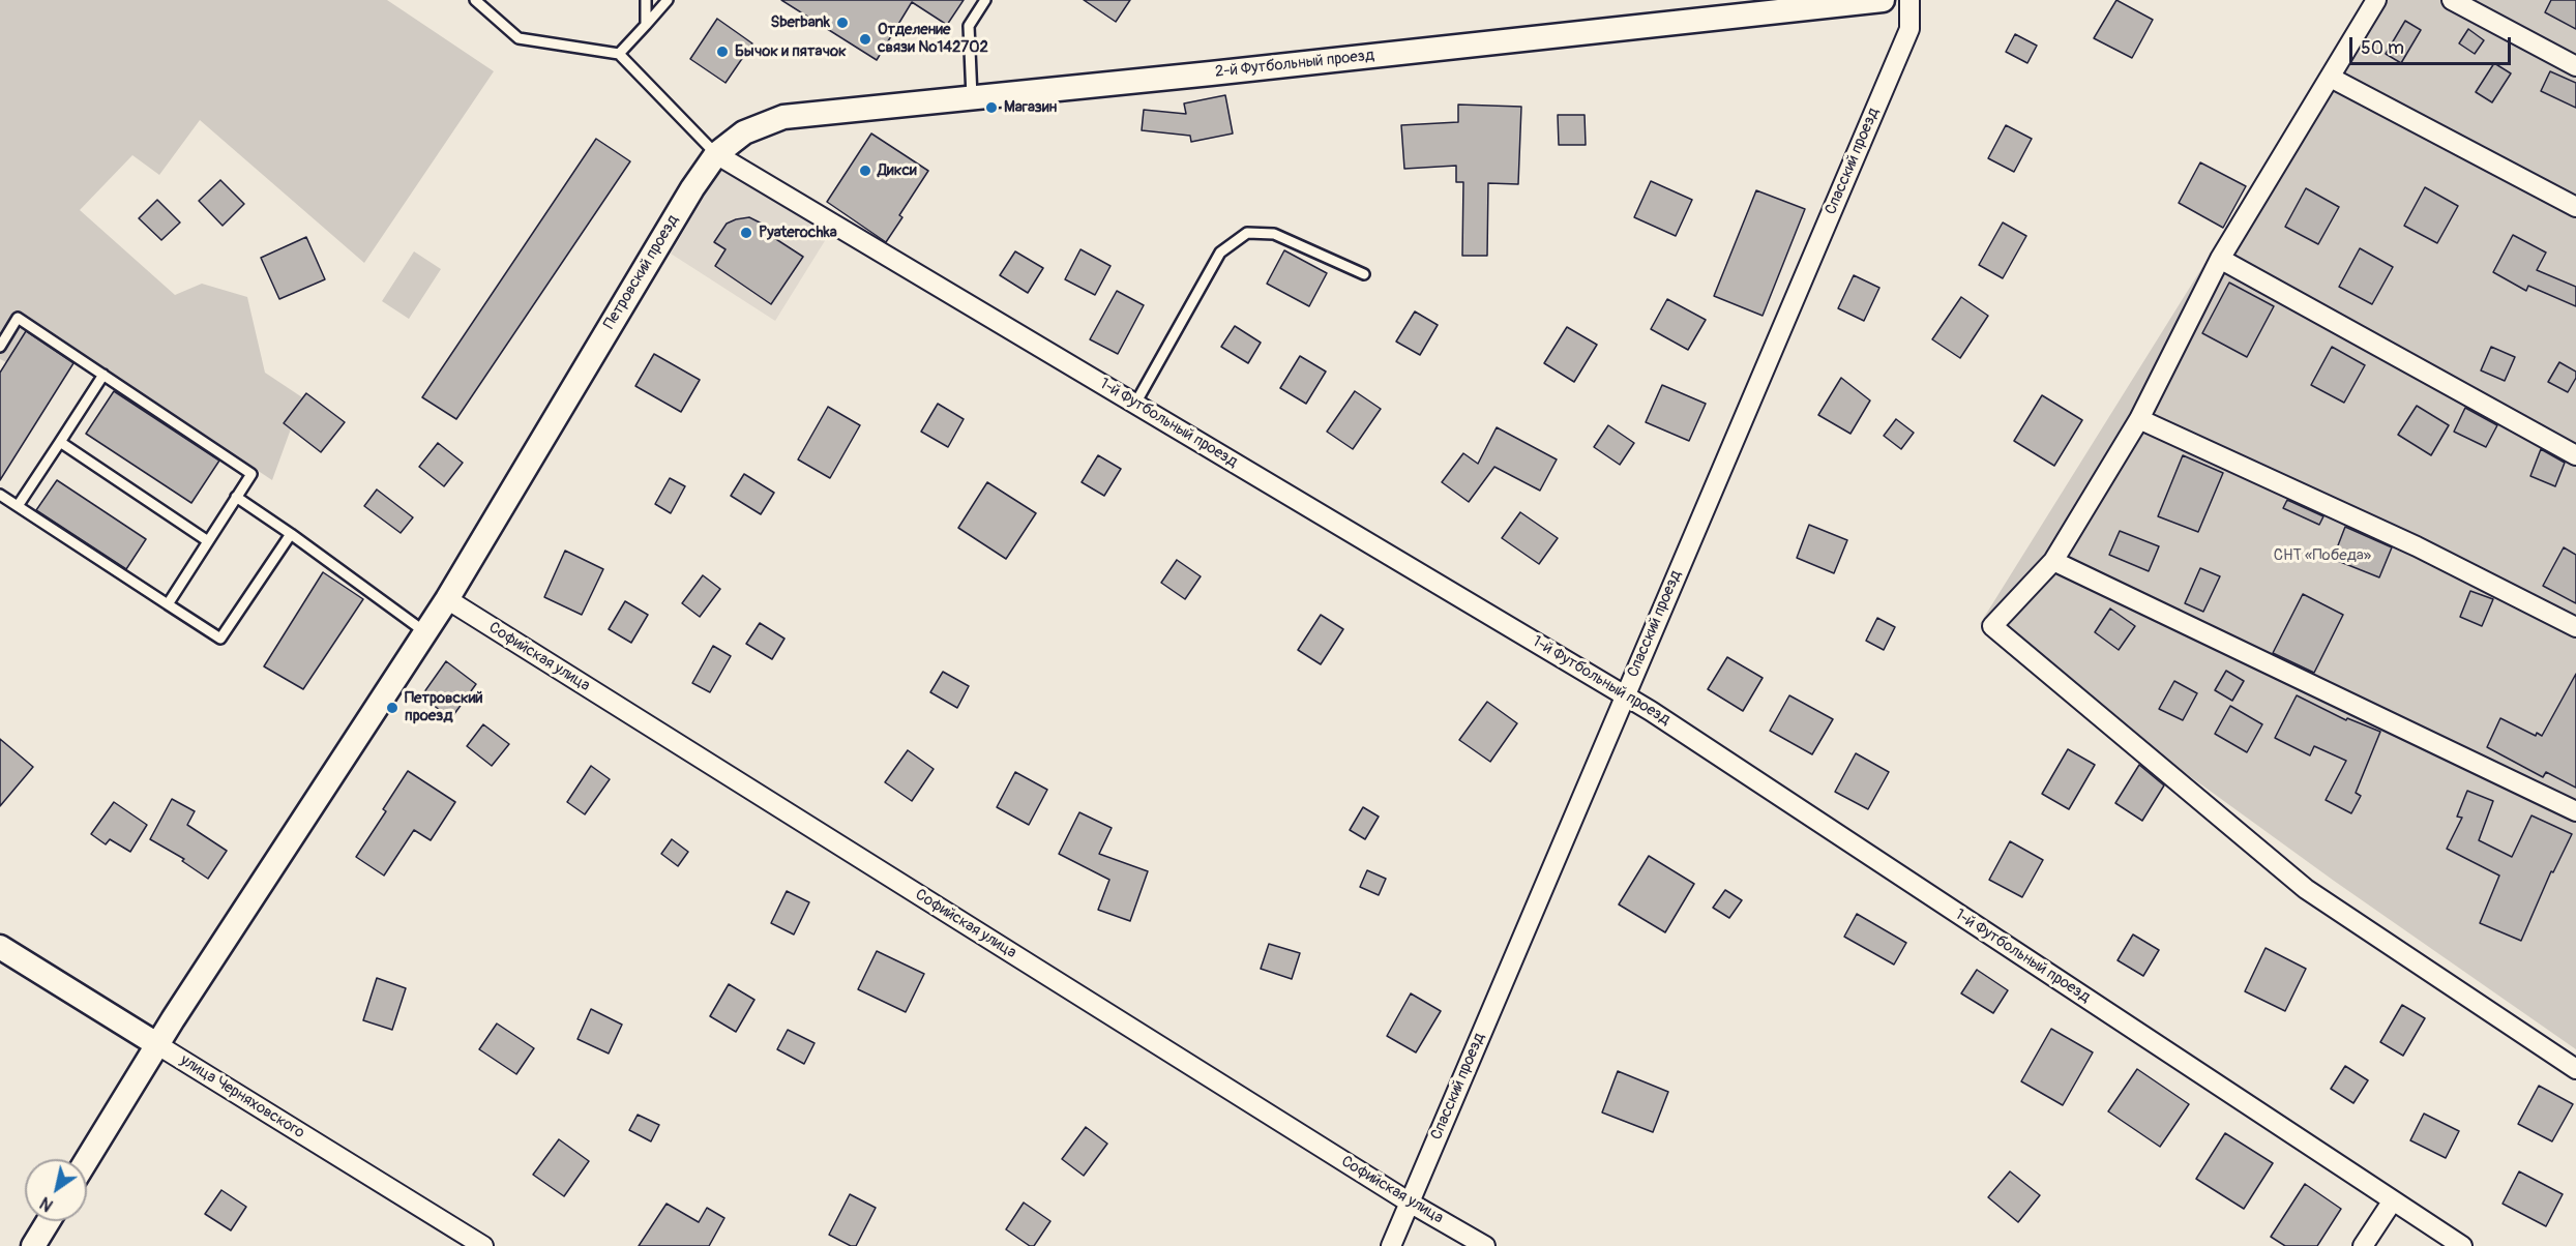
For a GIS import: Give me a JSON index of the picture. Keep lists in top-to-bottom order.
{
  "streets": {
    "street": [
      "2-й Футбольный проезд",
      "Спасский проезд",
      "Петровский проезд",
      "1-й Футбольный проезд",
      "Софийская улица",
      "улица Черняховского"
    ]
  },
  "crossings": [
    ["2-й Футбольный проезд", "Петровский проезд"],
    ["2-й Футбольный проезд", "1-й Футбольный проезд"],
    ["Спасский проезд", "1-й Футбольный проезд"],
    ["Спасский проезд", "Софийская улица"],
    ["Петровский проезд", "1-й Футбольный проезд"],
    ["Петровский проезд", "Софийская улица"],
    ["Петровский проезд", "улица Черняховского"]
  ],
  "parks": ["СНТ «Победа»"],
  "places": [
    "Sberbank",
    "Отделение связи №142702",
    "Бычок и пятачок",
    "Магазин",
    "Дикси",
    "Pyaterochka",
    "Петровский проезд"
  ],
  "scale_bar": "50 m",
  "north": "bottom left"
}
